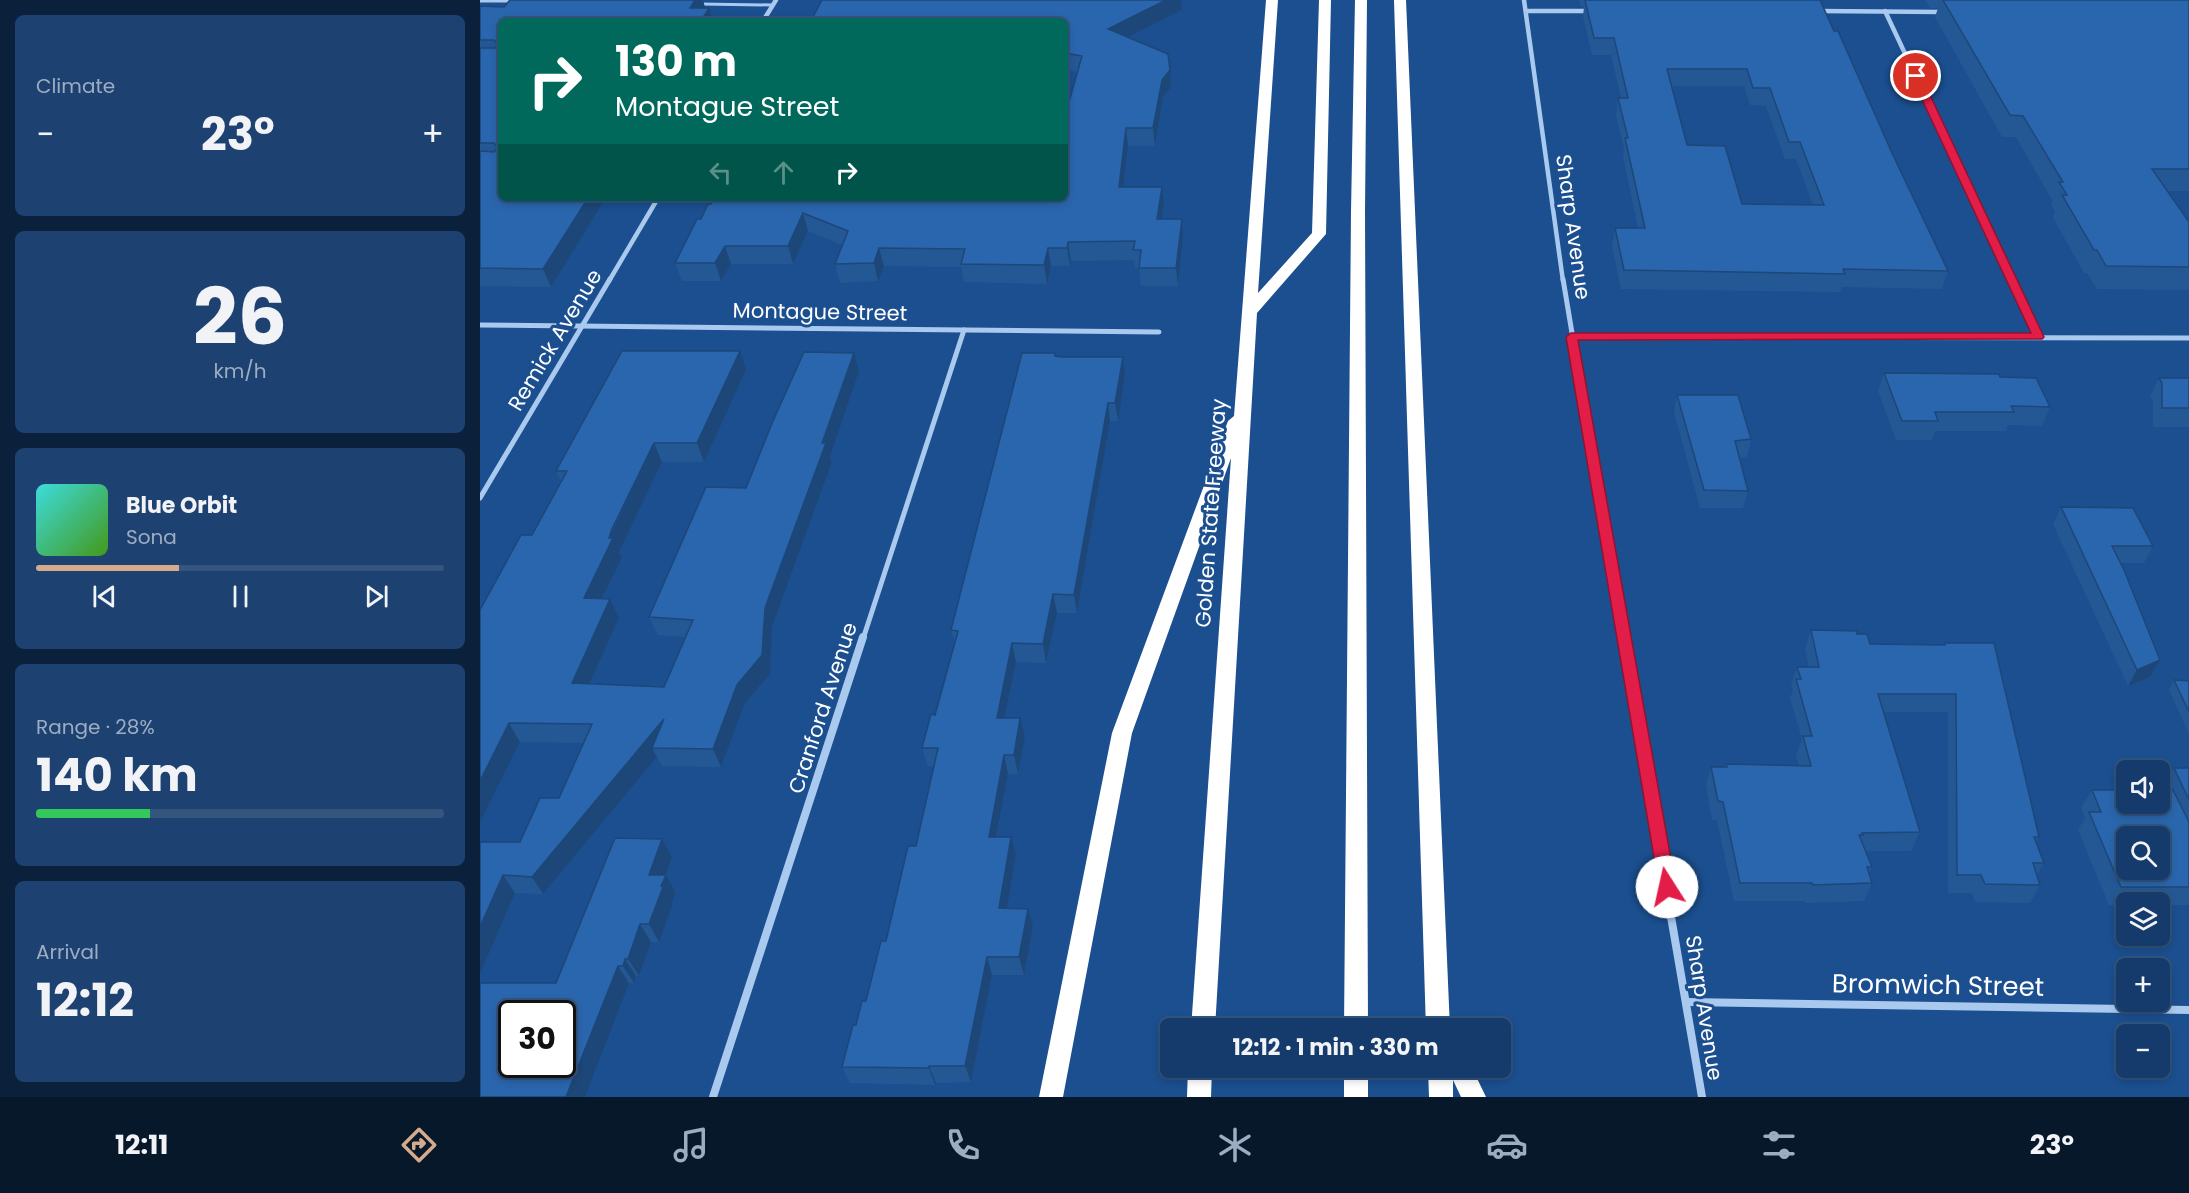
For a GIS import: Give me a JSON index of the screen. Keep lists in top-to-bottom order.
{
  "streets": {
    "highway": ["Golden State Freeway"],
    "street": [
      "Sharp Avenue",
      "Montague Street",
      "Remick Avenue",
      "Cranford Avenue",
      "Bromwich Street"
    ]
  },
  "crossings": [
    ["Sharp Avenue", "Bromwich Street"],
    ["Montague Street", "Remick Avenue"],
    ["Montague Street", "Cranford Avenue"]
  ],
  "page": {
    "tile": [
      "Climate",
      ["26", "km/h"],
      ["Range · 28%", "140 km"],
      ["Arrival", "12:12"]
    ],
    "turn": ["130 m", "Montague Street"],
    "heat": ["−", "23°", "+"],
    "song": ["Blue Orbit", "Sona"],
    "map_buttons": ["+", "−"],
    "limit": "30",
    "trip": "12:12 · 1 min · 330 m",
    "tabs": ["12:11", "23°"]
  }
}
